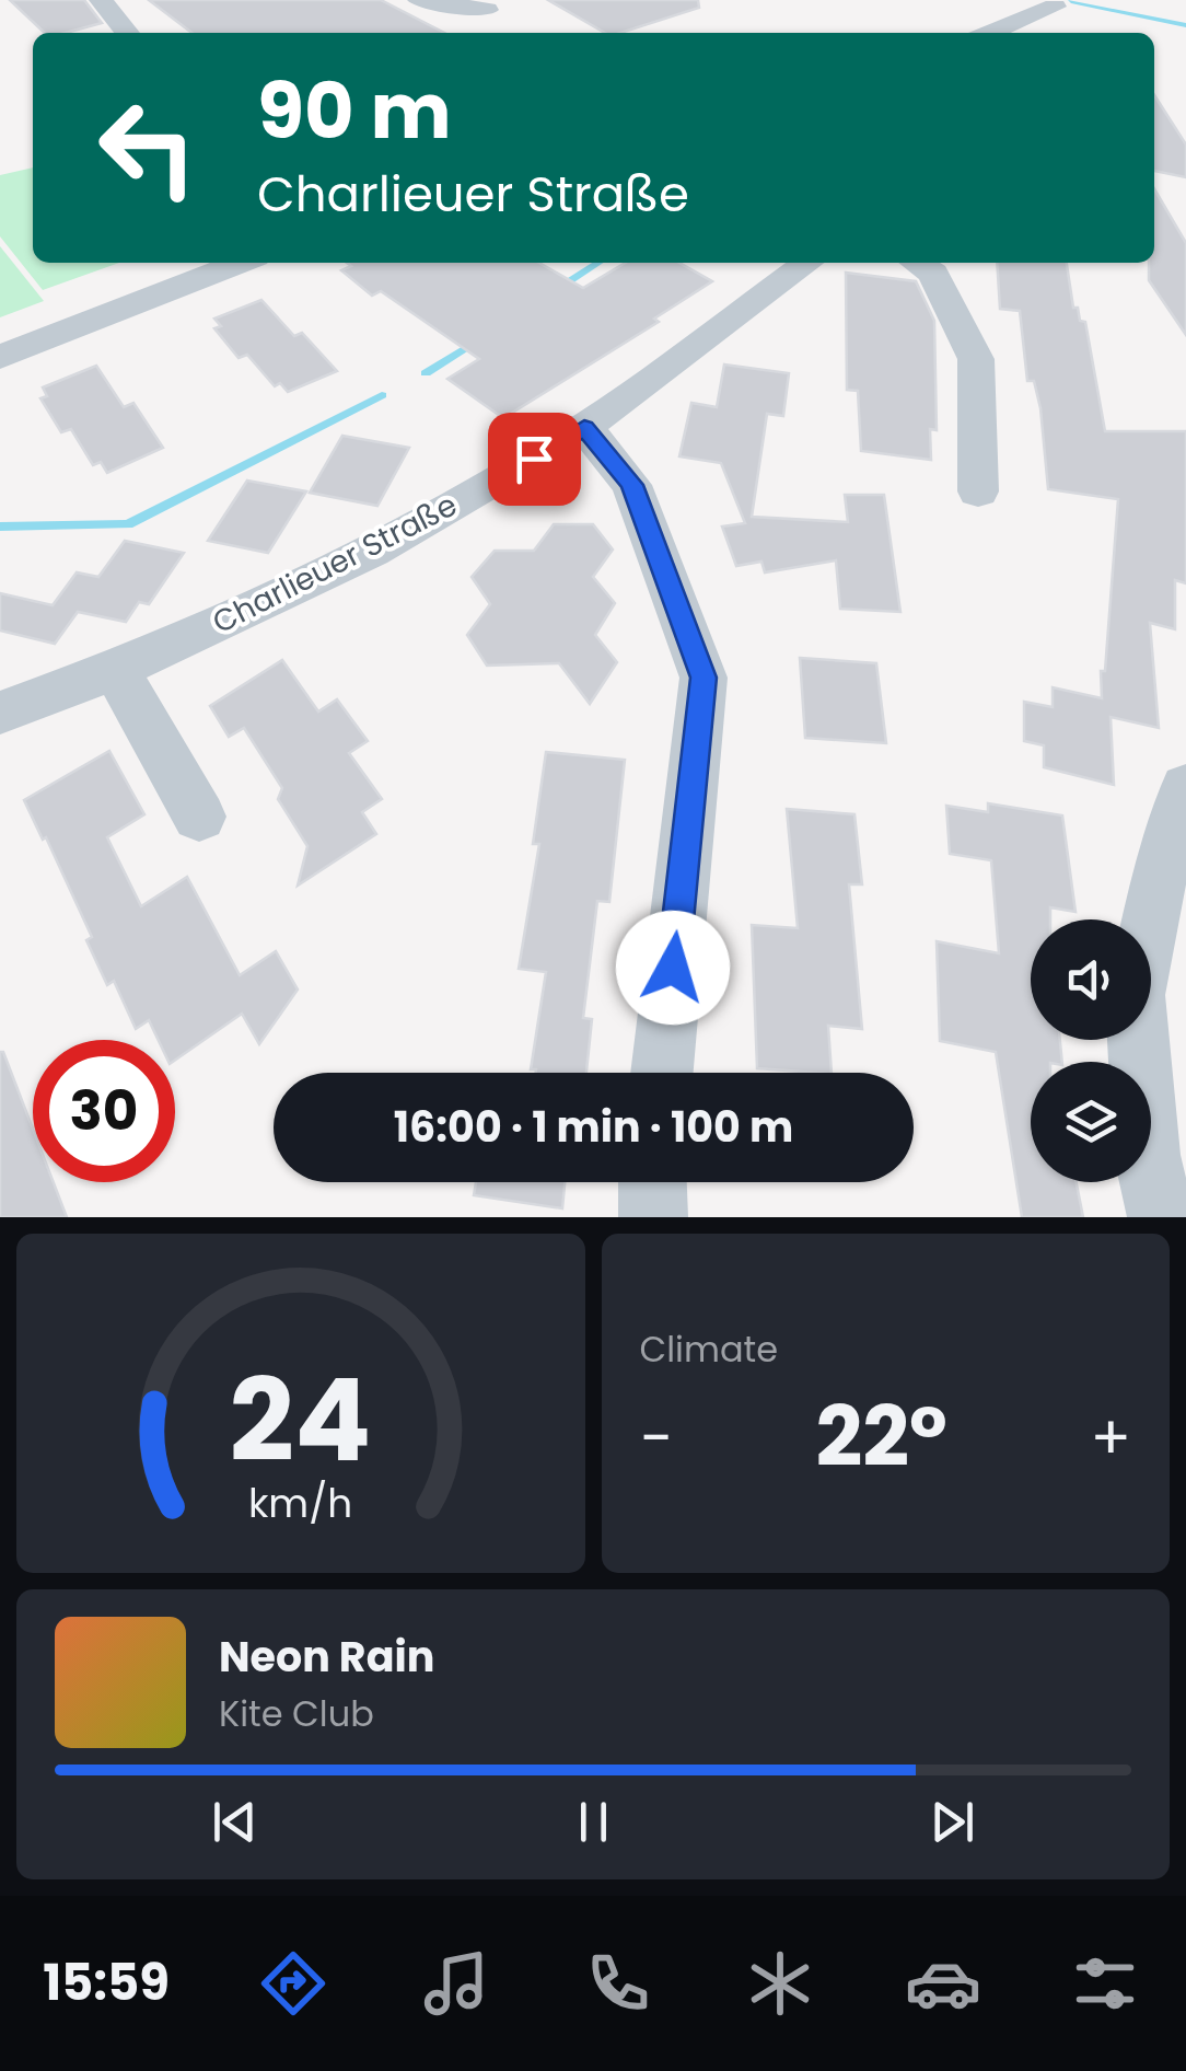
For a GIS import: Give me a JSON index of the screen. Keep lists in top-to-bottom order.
{
  "streets": {
    "street": ["Charlieuer Straße"]
  },
  "page": {
    "turn": ["90 m", "Charlieuer Straße"],
    "limit": "30",
    "trip": "16:00 · 1 min · 100 m",
    "tile": "Climate",
    "heat": ["−", "22°", "+"],
    "song": ["Neon Rain", "Kite Club"],
    "tabs": "15:59",
    "gauge": ["24", "km/h"]
  }
}
